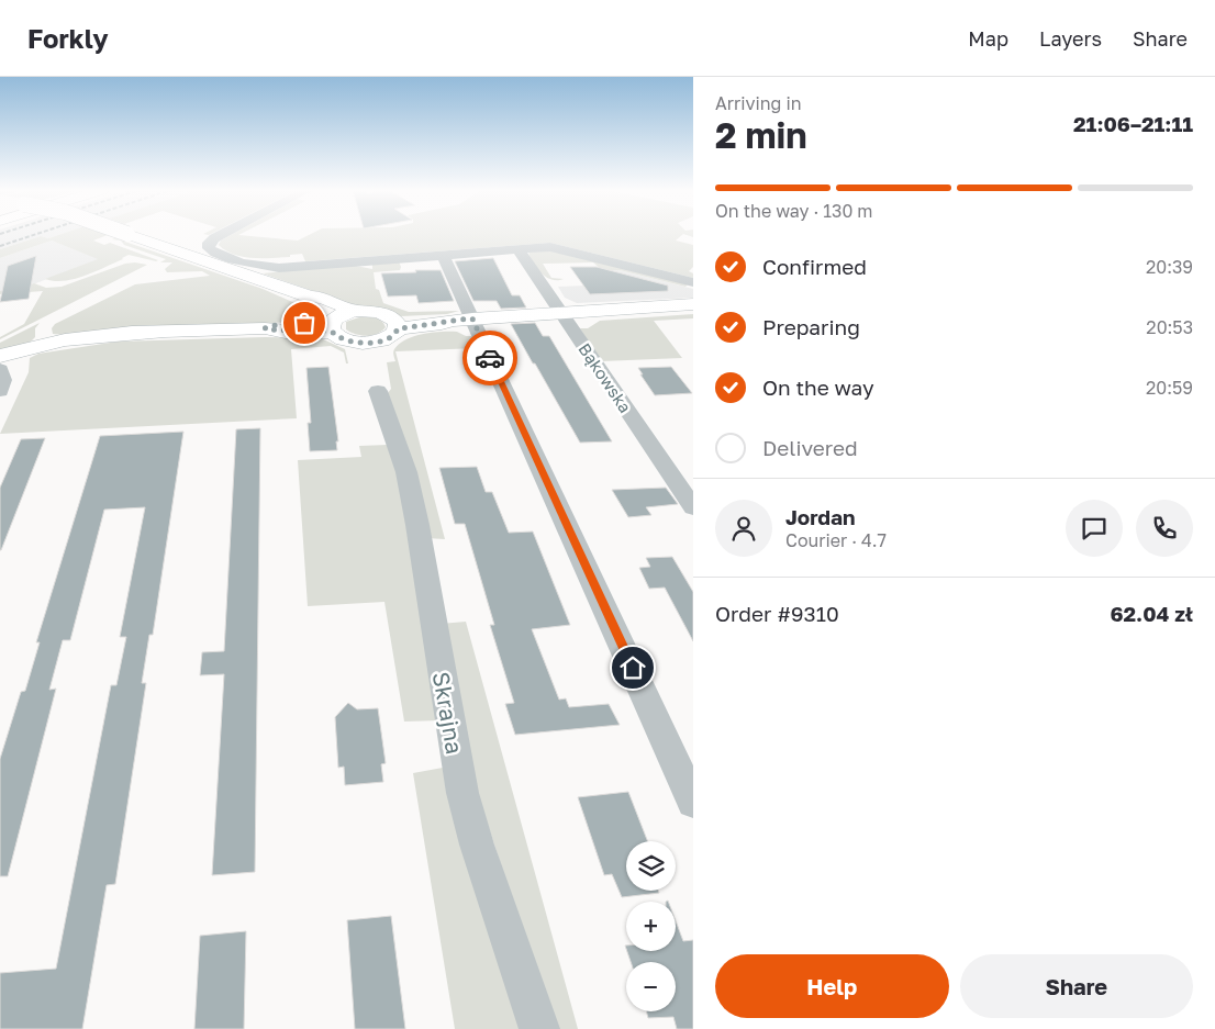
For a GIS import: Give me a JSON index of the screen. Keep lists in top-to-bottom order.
{
  "streets": {
    "street": ["Bąkowska", "Skrajna"]
  },
  "page": {
    "header": "Forkly",
    "nav": ["Map", "Layers", "Share"],
    "heading": ["2 min", "Arriving in", "21:06–21:11"],
    "panel": [
      "Jordan",
      "Courier · 4.7",
      "Order #9310",
      "62.04 zł"
    ],
    "bar": "On the way · 130 m",
    "list": [
      ["Confirmed", "20:39"],
      ["Preparing", "20:53"],
      ["On the way", "20:59"],
      "Delivered"
    ],
    "map_buttons": ["+", "−"],
    "buttons": ["Help", "Share"]
  }
}
